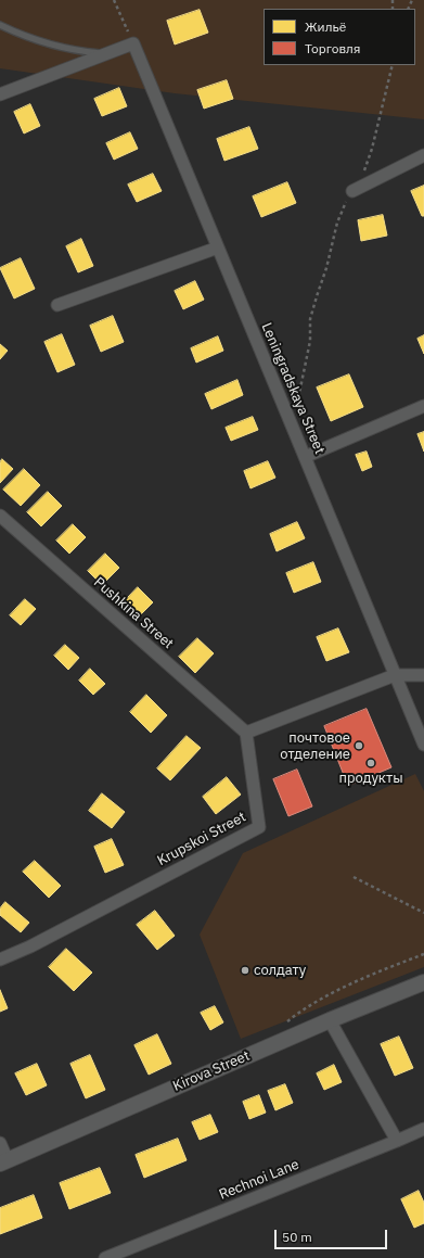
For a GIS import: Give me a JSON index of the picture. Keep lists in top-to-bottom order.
{
  "streets": {
    "street": [
      "Leningradskaya Street",
      "Pushkina Street",
      "Krupskoi Street",
      "Kirova Street",
      "Rechnoi Lane"
    ]
  },
  "crossings": [
    ["Pushkina Street", "Krupskoi Street"]
  ],
  "places": ["почтовое отделение", "продукты", "солдату"],
  "legend": ["Жильё", "Торговля"],
  "scale_bar": "50 m"
}
